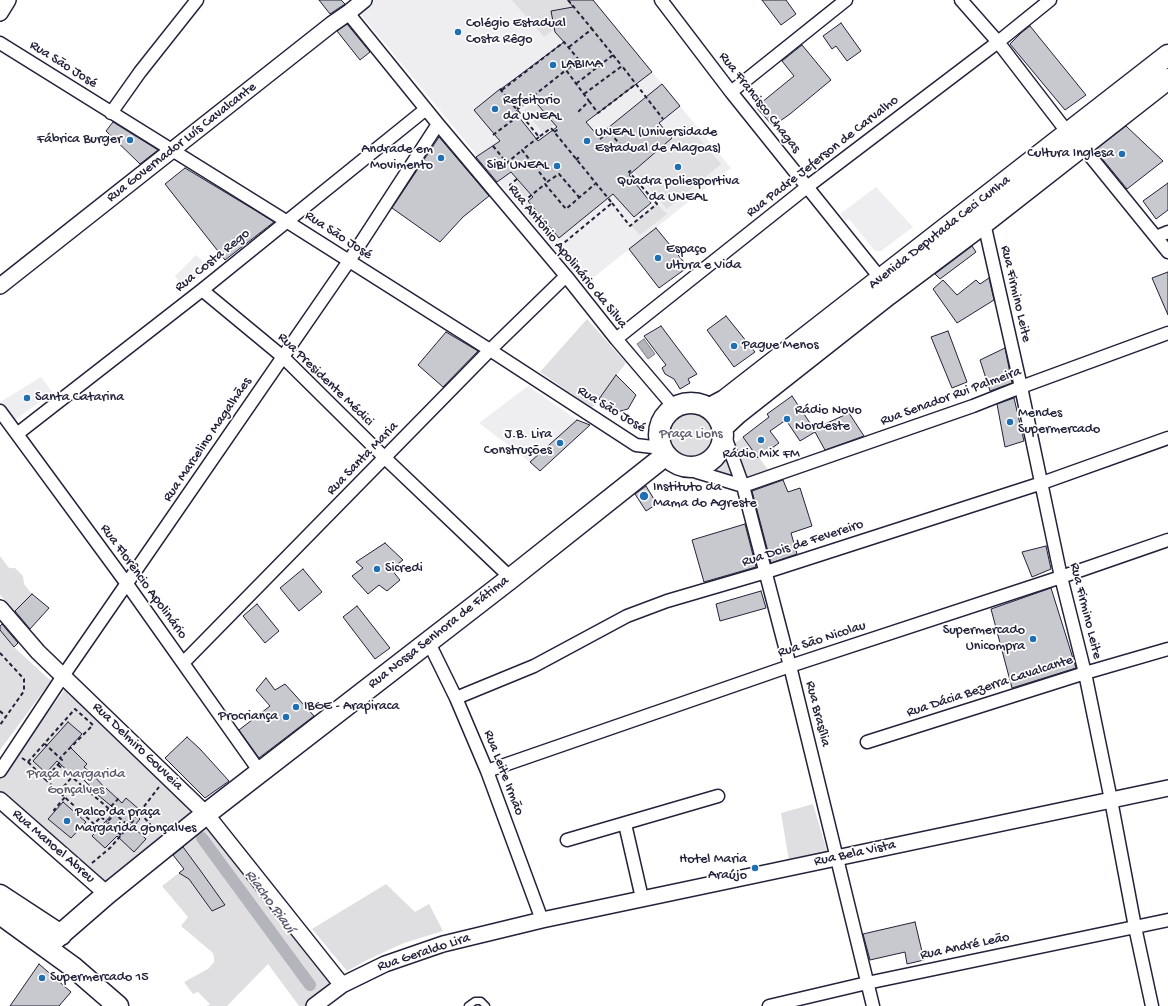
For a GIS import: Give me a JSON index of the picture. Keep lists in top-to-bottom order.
{
  "streets": {
    "main road": ["Avenida Deputada Ceci Cunha", "Rua Nossa Senhora de Fátima"],
    "street": [
      "Rua São José",
      "Rua Francisco Chagas",
      "Rua Governador Luís Cavalcante",
      "Rua Padre Jeferson de Carvalho",
      "Rua Antônio Apolinário da Silva",
      "Rua Costa Rego",
      "Rua Firmino Leite",
      "Rua Presidente Médici",
      "Rua Senador Rui Palmeira",
      "Rua Marcelino Magalhães",
      "Rua Santa Maria",
      "Rua Dois de Fevereiro",
      "Rua Florêncio Apolinário",
      "Rua São Nicolau",
      "Rua Dácia Bezerra Cavalcante",
      "Rua Brasília",
      "Rua Delmiro Gouveia",
      "Rua Leite Irmão",
      "Rua Manoel Abreu",
      "Rua Bela Vista",
      "Rua André Leão",
      "Rua Geraldo Lira"
    ]
  },
  "crossings": [
    ["Rua São José", "Rua Governador Luís Cavalcante"],
    ["Rua São José", "Avenida Deputada Ceci Cunha"],
    ["Rua São José", "Rua Antônio Apolinário da Silva"],
    ["Rua São José", "Rua Costa Rego"],
    ["Rua São José", "Rua Senador Rui Palmeira"],
    ["Rua São José", "Rua Marcelino Magalhães"],
    ["Rua São José", "Rua Santa Maria"],
    ["Rua São José", "Rua Nossa Senhora de Fátima"],
    ["Rua São José", "Rua Brasília"],
    ["Rua Francisco Chagas", "Rua Padre Jeferson de Carvalho"],
    ["Rua Francisco Chagas", "Avenida Deputada Ceci Cunha"],
    ["Rua Governador Luís Cavalcante", "Rua Antônio Apolinário da Silva"],
    ["Rua Padre Jeferson de Carvalho", "Rua Antônio Apolinário da Silva"],
    ["Avenida Deputada Ceci Cunha", "Rua Antônio Apolinário da Silva"],
    ["Avenida Deputada Ceci Cunha", "Rua Firmino Leite"],
    ["Avenida Deputada Ceci Cunha", "Rua Nossa Senhora de Fátima"],
    ["Avenida Deputada Ceci Cunha", "Rua Brasília"],
    ["Rua Antônio Apolinário da Silva", "Rua Costa Rego"],
    ["Rua Antônio Apolinário da Silva", "Rua Marcelino Magalhães"],
    ["Rua Antônio Apolinário da Silva", "Rua Santa Maria"],
    ["Rua Antônio Apolinário da Silva", "Rua Nossa Senhora de Fátima"],
    ["Rua Antônio Apolinário da Silva", "Rua Brasília"],
    ["Rua Costa Rego", "Rua Presidente Médici"],
    ["Rua Costa Rego", "Rua Florêncio Apolinário"],
    ["Rua Firmino Leite", "Rua Senador Rui Palmeira"],
    ["Rua Firmino Leite", "Rua Dois de Fevereiro"],
    ["Rua Firmino Leite", "Rua São Nicolau"],
    ["Rua Firmino Leite", "Rua Dácia Bezerra Cavalcante"],
    ["Rua Firmino Leite", "Rua Bela Vista"],
    ["Rua Firmino Leite", "Rua André Leão"],
    ["Rua Presidente Médici", "Rua Marcelino Magalhães"],
    ["Rua Presidente Médici", "Rua Santa Maria"],
    ["Rua Presidente Médici", "Rua Nossa Senhora de Fátima"],
    ["Rua Senador Rui Palmeira", "Rua Brasília"],
    ["Rua Marcelino Magalhães", "Rua Florêncio Apolinário"],
    ["Rua Marcelino Magalhães", "Rua Delmiro Gouveia"],
    ["Rua Santa Maria", "Rua Florêncio Apolinário"],
    ["Rua Dois de Fevereiro", "Rua Brasília"],
    ["Rua Dois de Fevereiro", "Rua Leite Irmão"],
    ["Rua Florêncio Apolinário", "Rua Nossa Senhora de Fátima"],
    ["Rua Nossa Senhora de Fátima", "Rua Brasília"],
    ["Rua Nossa Senhora de Fátima", "Rua Delmiro Gouveia"],
    ["Rua Nossa Senhora de Fátima", "Rua Leite Irmão"],
    ["Rua Nossa Senhora de Fátima", "Rua Manoel Abreu"],
    ["Rua São Nicolau", "Rua Brasília"],
    ["Rua São Nicolau", "Rua Leite Irmão"],
    ["Rua Brasília", "Rua Bela Vista"],
    ["Rua Brasília", "Rua André Leão"],
    ["Rua Delmiro Gouveia", "Rua Geraldo Lira"],
    ["Rua Leite Irmão", "Rua Bela Vista"],
    ["Rua Leite Irmão", "Rua Geraldo Lira"],
    ["Rua Bela Vista", "Rua Geraldo Lira"]
  ],
  "water": ["Riacho Piauí"],
  "parks": ["Praça Lions", "Praça Margarida Gonçalves"],
  "places": [
    "Colégio Estadual Costa Rêgo",
    "LABIMA",
    "Refeitorio da UNEAL",
    "Fábrica Burger",
    "UNEAL (Universidade Estadual de Alagoas)",
    "Cultura Inglesa",
    "Andrade em Movimento",
    "SiBi UNEAL",
    "Quadra poliesportiva da UNEAL",
    "Espaço ultura e Vida",
    "Pague Menos",
    "Santa Catarina",
    "Rádio Novo Nordeste",
    "Mendes Supermercado",
    "Rádio Mix FM",
    "J.B. Lira Construções",
    "Instituto da Mama do Agreste",
    "Sicredi",
    "Supermercado Unicompra",
    "IBGE - Arapiraca",
    "Procriança",
    "Palco da praça Margarida gonçalves",
    "Hotel Maria Araújo",
    "Supermercado 15"
  ]
}
